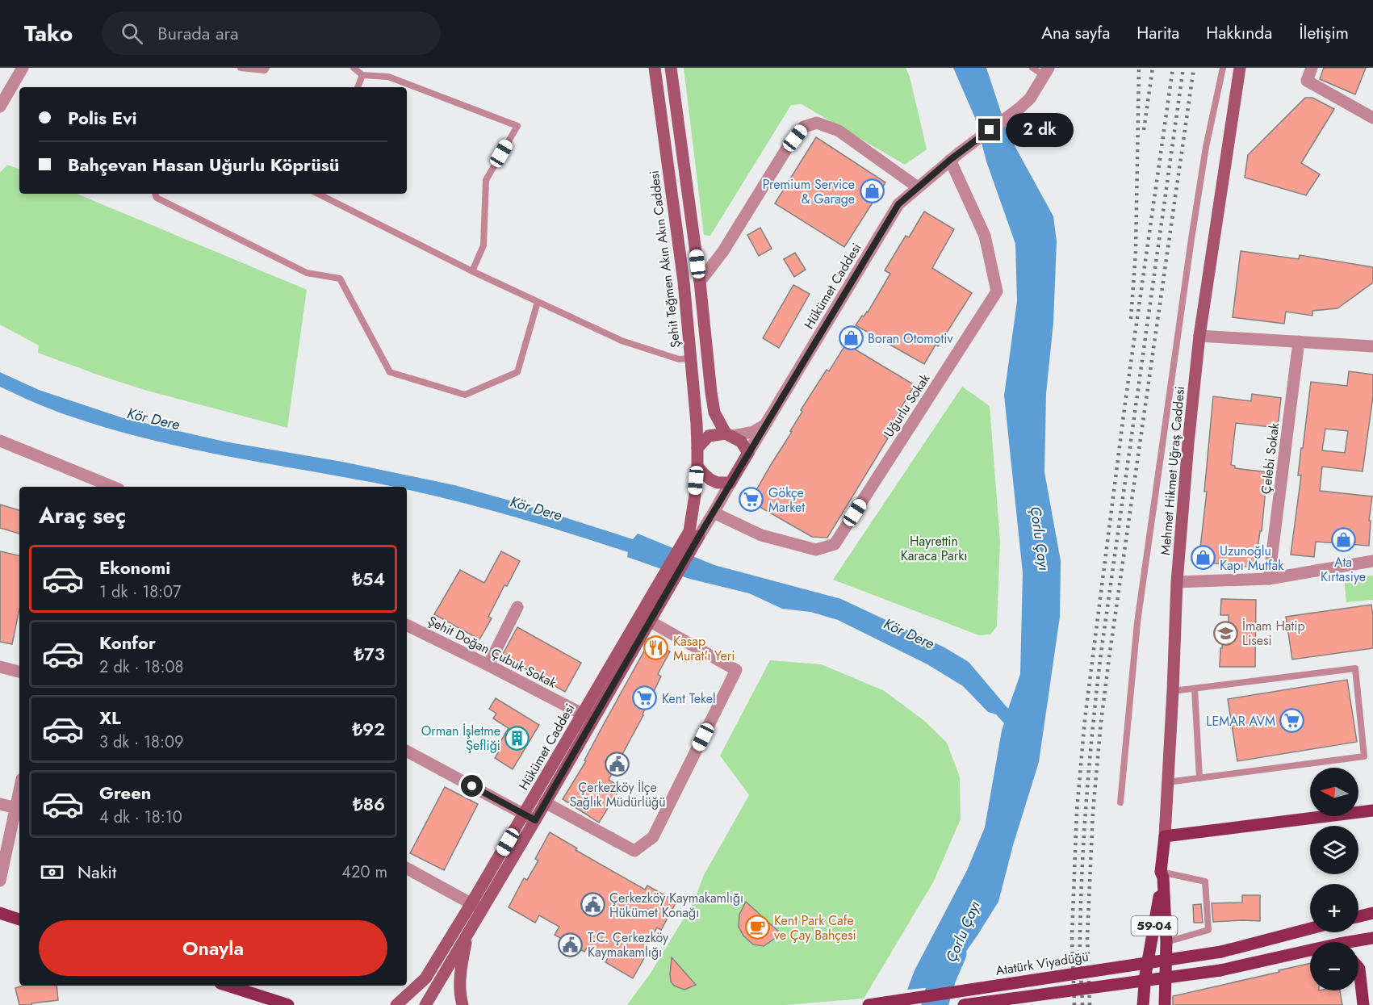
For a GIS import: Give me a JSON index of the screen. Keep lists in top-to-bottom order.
{
  "streets": {
    "main road": [
      "Şehit Teğmen Akın Akın Caddesi",
      "Hükümet Caddesi",
      "Mehmet Hikmet Uğraş Caddesi",
      "59-04",
      "Atatürk Viyadüğü"
    ],
    "street": ["Uğurlu Sokak", "Çelebi Sokak", "Şehit Doğan Çubuk Sokak"]
  },
  "crossings": [
    ["Şehit Teğmen Akın Akın Caddesi", "Hükümet Caddesi"],
    ["Hükümet Caddesi", "Uğurlu Sokak"],
    ["Hükümet Caddesi", "Şehit Doğan Çubuk Sokak"]
  ],
  "water": ["Kör Dere", "Çorlu Çayı"],
  "parks": ["Hayrettin Karaca Parkı"],
  "places": {
    "shop": [
      "Premium Service & Garage",
      "Boran Otomotiv",
      "Ata Kırtasiye",
      "Uzunoğlu Kapı Mutfak"
    ],
    "supermarket": ["Gökçe Market", "Kent Tekel", "LEMAR AVM"],
    "school or university": ["İmam Hatip Lisesi"],
    "restaurant": ["Kasap Murat'ı Yeri"],
    "building": ["Orman İşletme Şefliği"],
    "public building": ["Çerkezköy İlçe Sağlık Müdürlüğü", "Çerkezköy Kaymakamlığı Hükümet Konağı", "T.C. Çerkezköy Kaymakamlığı"],
    "cafe": ["Kent Park Cafe ve Çay Bahçesi"]
  },
  "north": "left",
  "page": {
    "header": "Tako",
    "search": "Burada ara",
    "nav": [
      "Ana sayfa",
      "Harita",
      "Hakkında",
      "İletişim"
    ],
    "banner": ["Polis Evi", "Bahçevan Hasan Uğurlu Köprüsü"],
    "bubble": "2 dk",
    "heading": "Araç seç",
    "list": [
      {
        "name": "Ekonomi",
        "note": "1 dk · 18:07",
        "value": "₺54"
      },
      {
        "name": "Konfor",
        "note": "2 dk · 18:08",
        "value": "₺73"
      },
      {
        "name": "XL",
        "note": "3 dk · 18:09",
        "value": "₺92"
      },
      {
        "name": "Green",
        "note": "4 dk · 18:10",
        "value": "₺86"
      }
    ],
    "map_buttons": ["+", "−"],
    "pay": ["Nakit", "420 m"],
    "buttons": "Onayla"
  }
}
